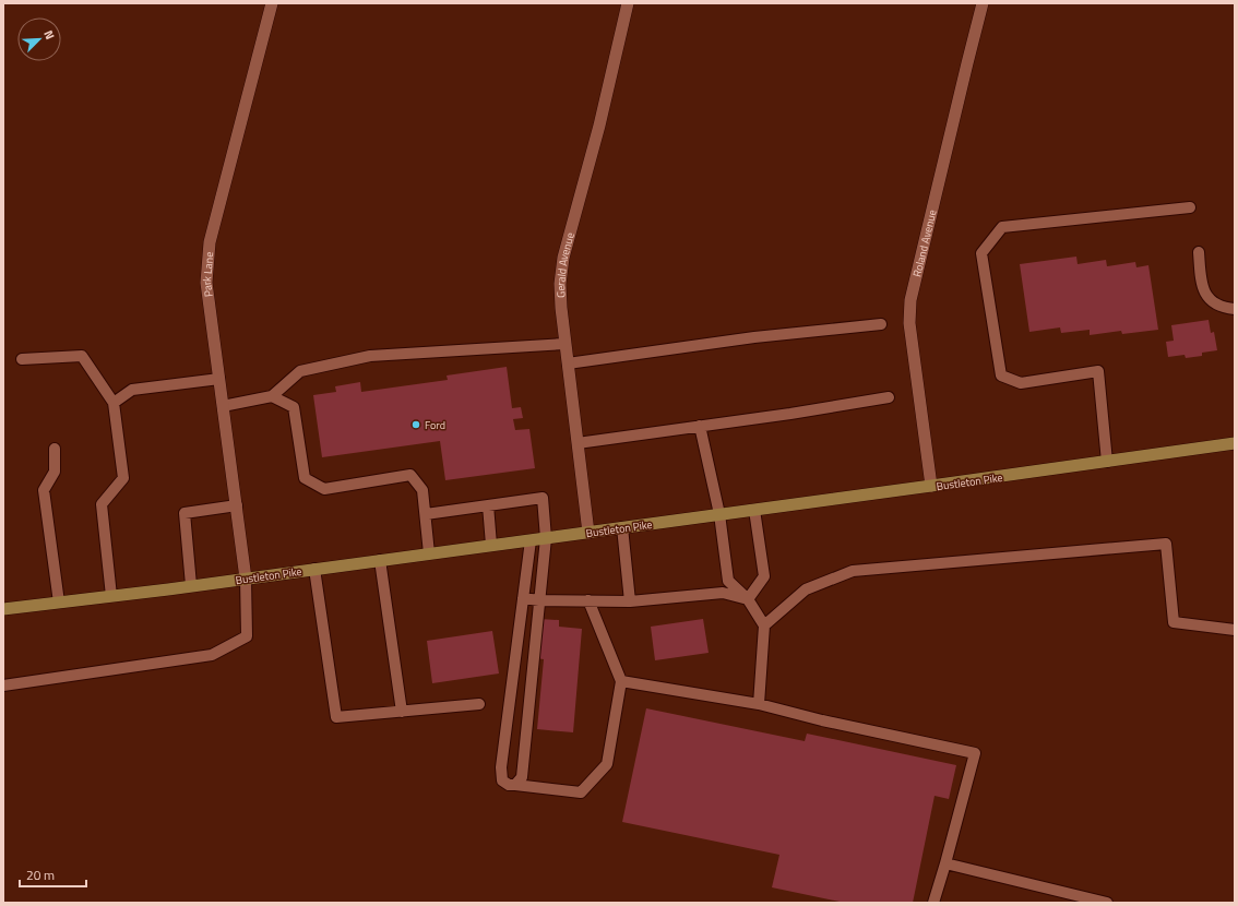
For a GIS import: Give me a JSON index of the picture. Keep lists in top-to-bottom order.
{
  "streets": {
    "main road": ["Bustleton Pike"],
    "street": ["Roland Avenue", "Gerald Avenue", "Park Lane"]
  },
  "crossings": [
    ["Roland Avenue", "Bustleton Pike"],
    ["Gerald Avenue", "Bustleton Pike"],
    ["Park Lane", "Bustleton Pike"]
  ],
  "places": ["Ford"],
  "scale_bar": "20 m",
  "north": "top right"
}
